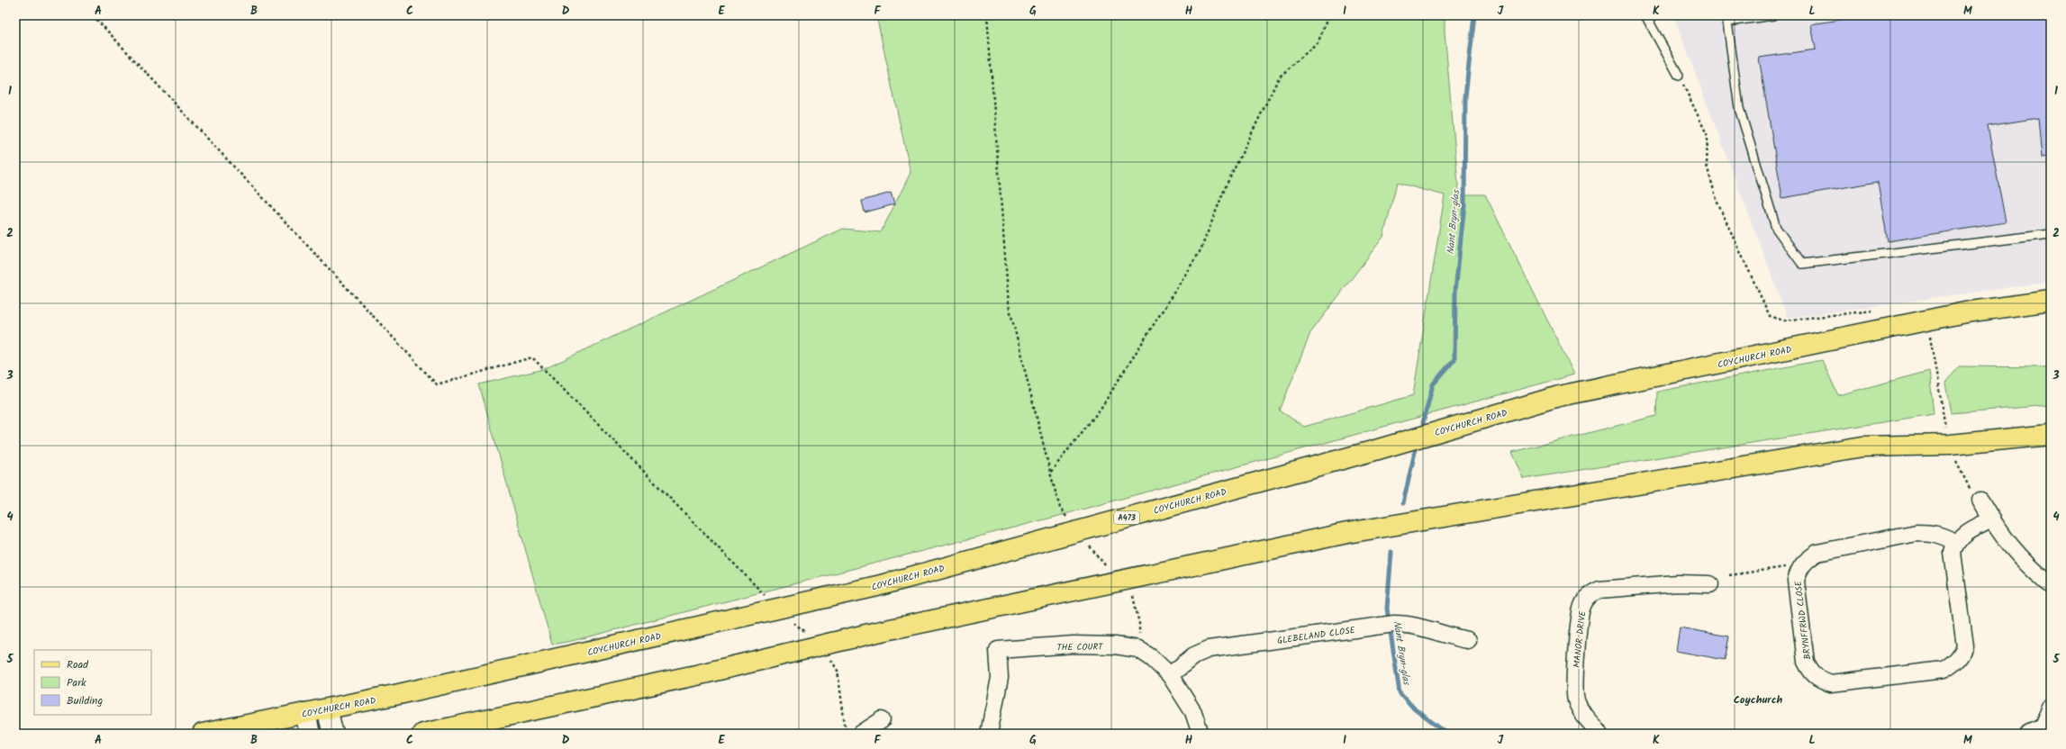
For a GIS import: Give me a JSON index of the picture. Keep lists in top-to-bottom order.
{
  "streets": {
    "main road": ["COYCHURCH ROAD", "A473"],
    "street": [
      "BRYNFFRWD CLOSE",
      "GLEBELAND CLOSE",
      "MANOR DRIVE",
      "THE COURT"
    ]
  },
  "crossings": [
    ["GLEBELAND CLOSE", "THE COURT"]
  ],
  "districts": ["Coychurch"],
  "water": ["Nant Bryn-glas"],
  "legend": ["Road", "Park", "Building"],
  "grid": {
    "columns": [
      "A",
      "B",
      "C",
      "D",
      "E",
      "F",
      "G",
      "H",
      "I",
      "J",
      "K",
      "L",
      "M"
    ],
    "rows": [
      "1",
      "2",
      "3",
      "4",
      "5"
    ]
  }
}
